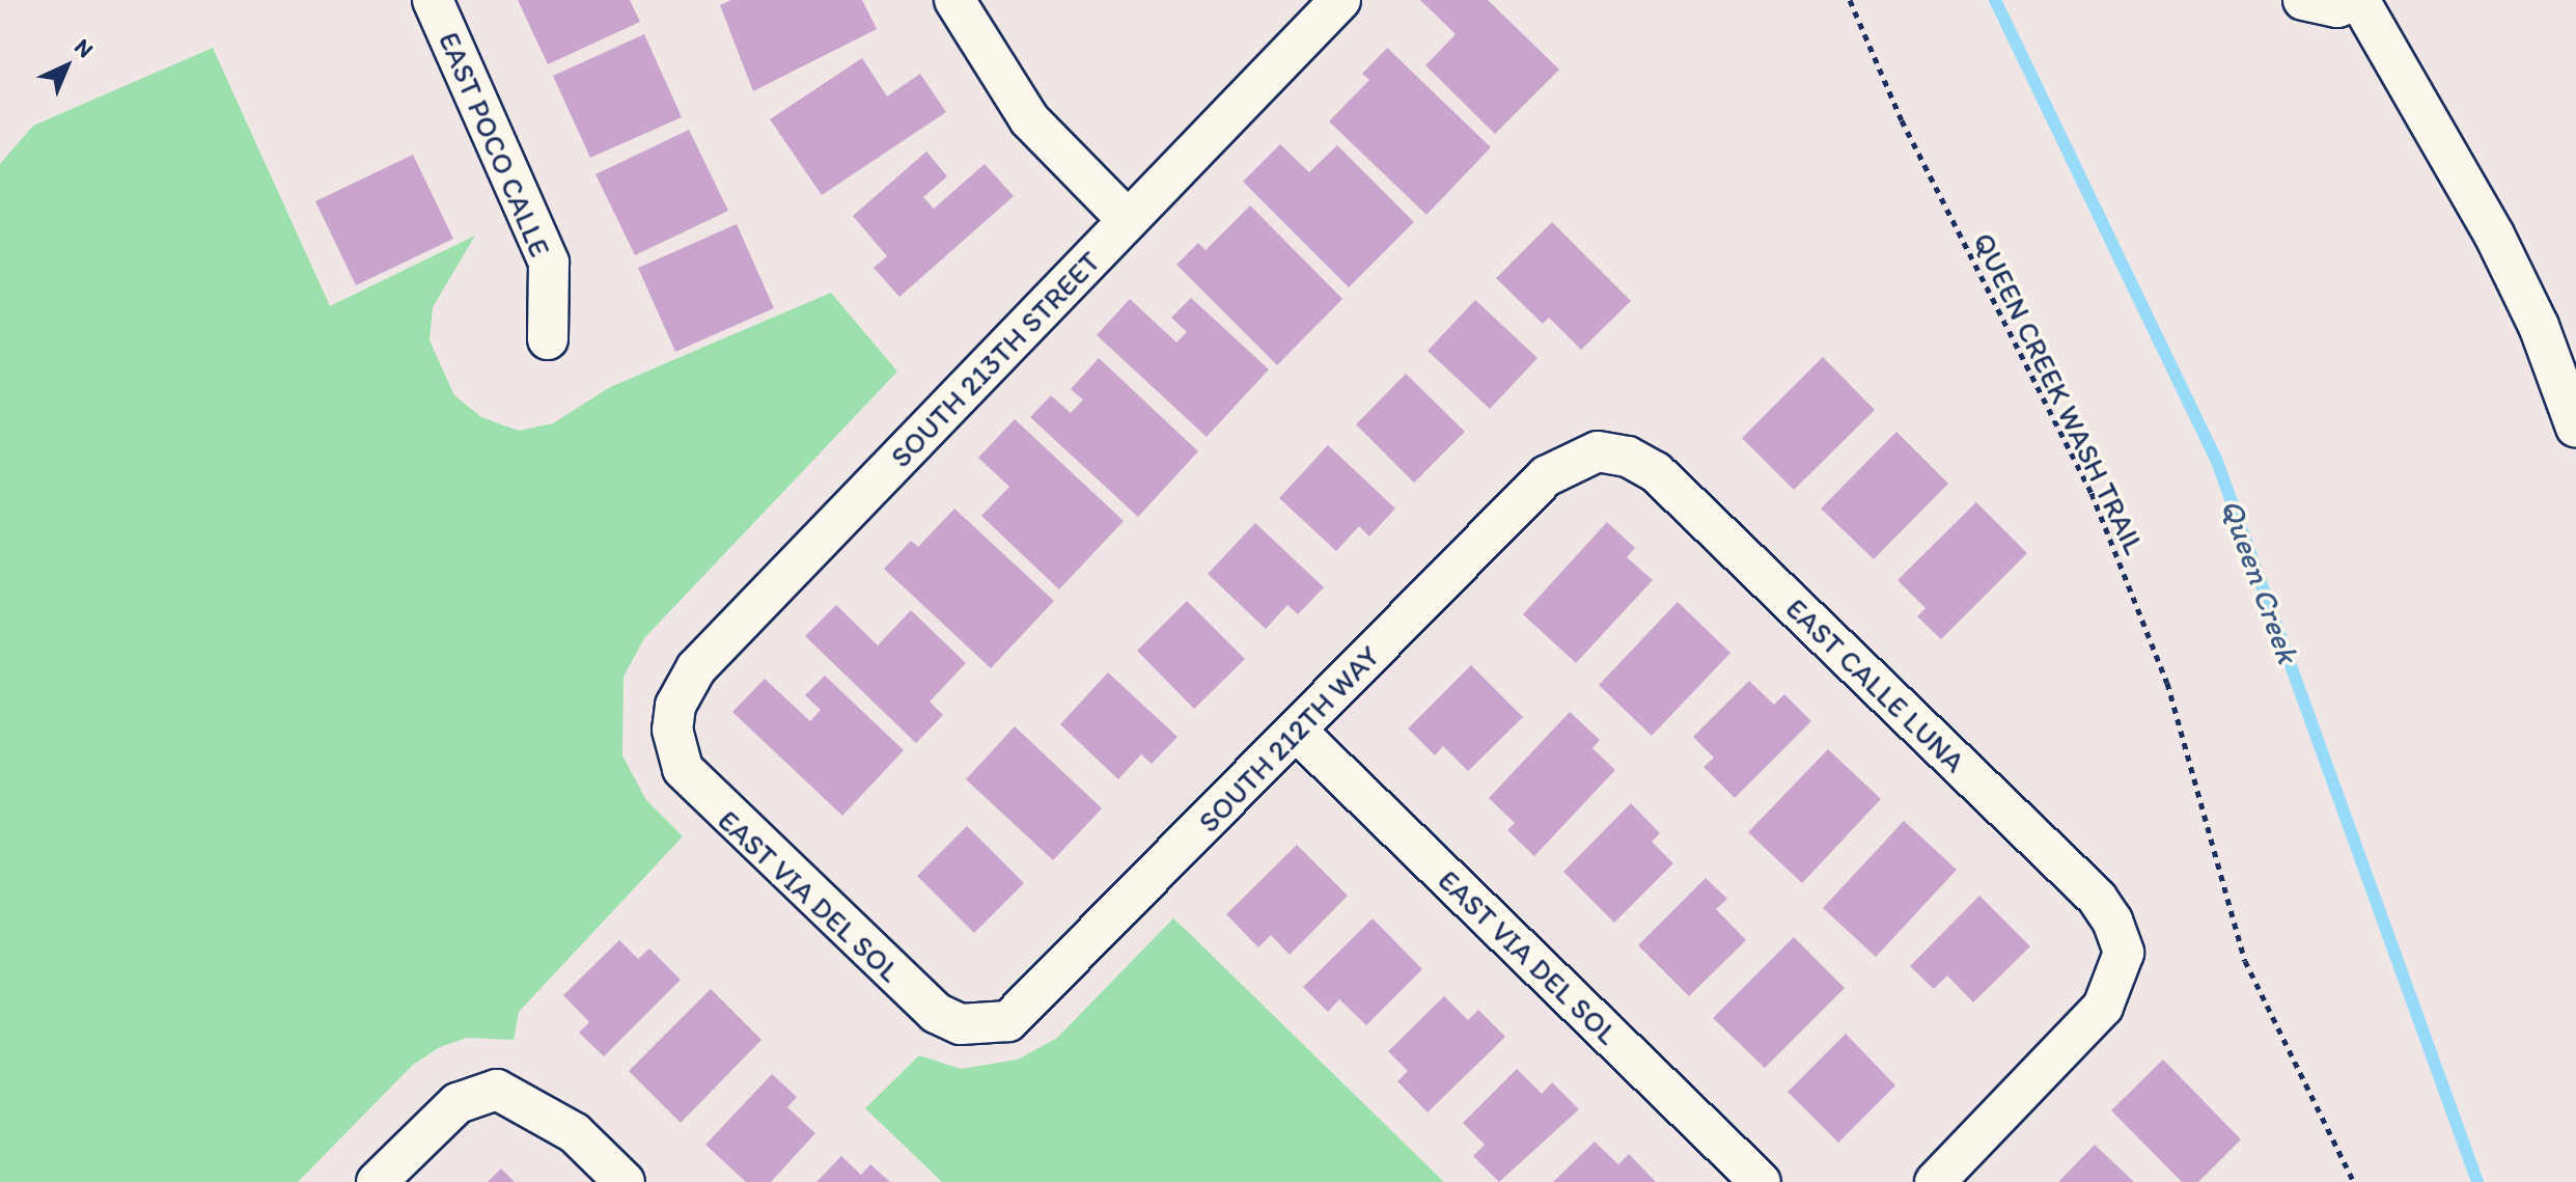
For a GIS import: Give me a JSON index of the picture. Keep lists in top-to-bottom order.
{
  "streets": {
    "street": [
      "EAST POCO CALLE",
      "SOUTH 213TH STREET",
      "EAST CALLE LUNA",
      "SOUTH 212TH WAY",
      "EAST VIA DEL SOL"
    ],
    "path": ["QUEEN CREEK WASH TRAIL"]
  },
  "crossings": [
    ["SOUTH 213TH STREET", "EAST VIA DEL SOL"],
    ["EAST CALLE LUNA", "SOUTH 212TH WAY"],
    ["SOUTH 212TH WAY", "EAST VIA DEL SOL"]
  ],
  "water": ["Queen Creek"],
  "north": "top right"
}
